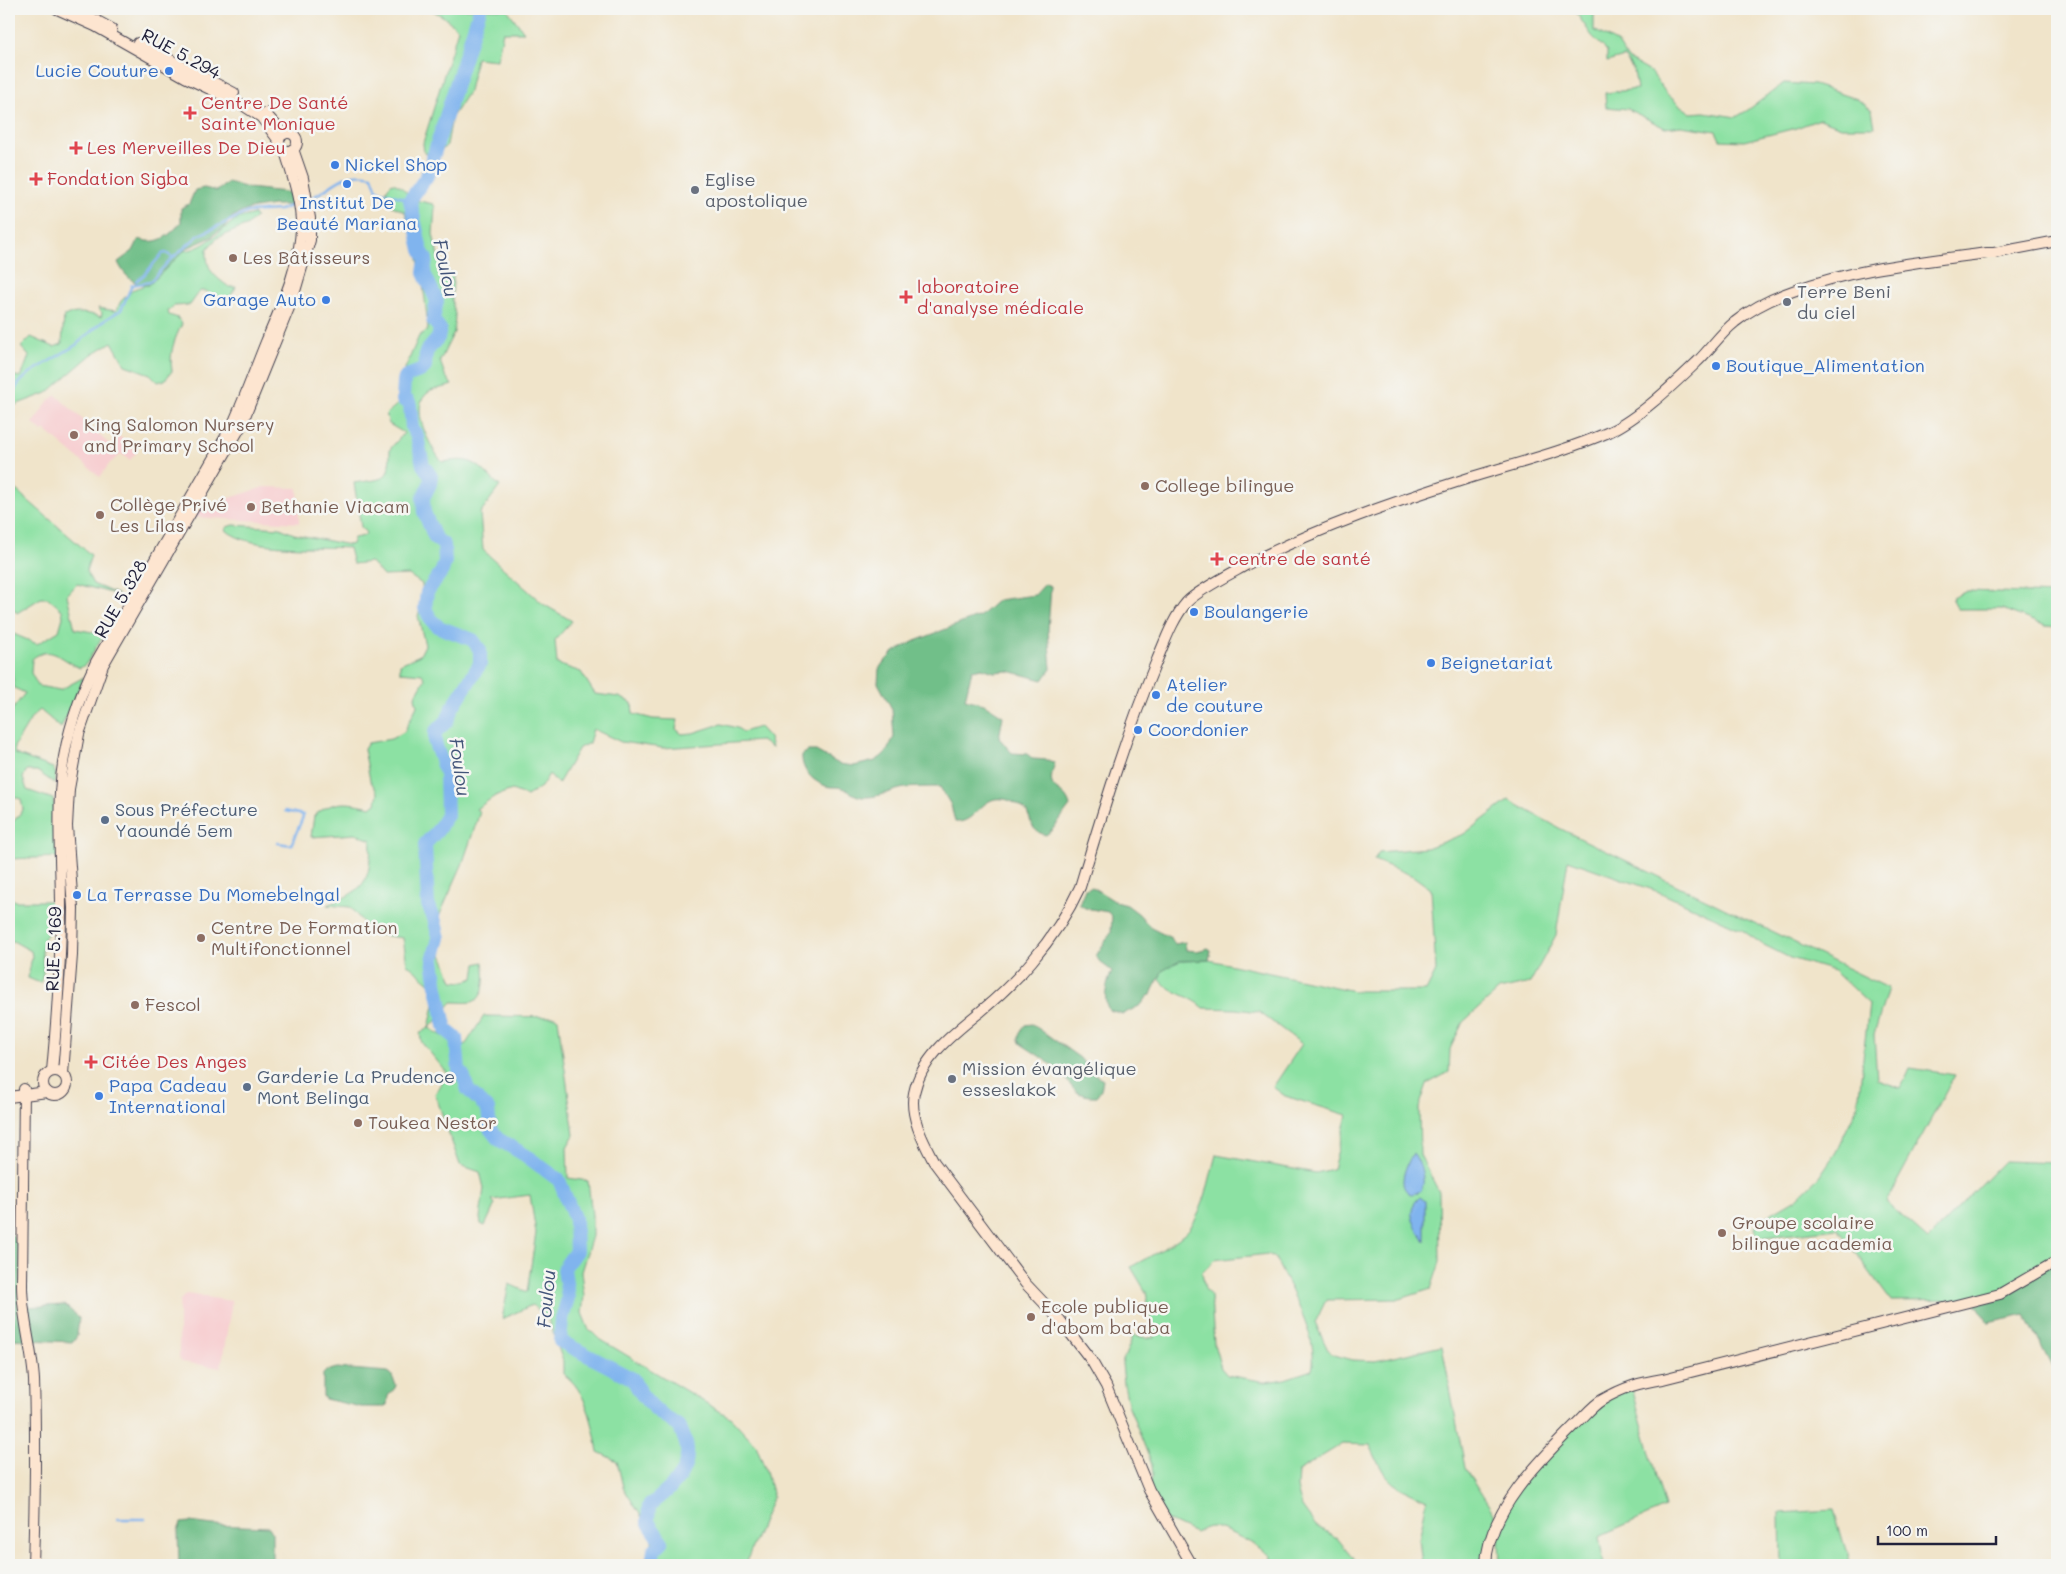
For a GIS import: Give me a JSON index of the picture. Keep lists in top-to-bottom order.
{
  "streets": {
    "street": ["RUE 5.294", "RUE 5.328", "RUE 5.169"]
  },
  "crossings": [
    ["RUE 5.294", "RUE 5.328"],
    ["RUE 5.328", "RUE 5.169"]
  ],
  "water": ["Foulou"],
  "places": {
    "other": [
      "Lucie Couture",
      "Nickel Shop",
      "Institut De Beauté Mariana",
      "Eglise apostolique",
      "Les Bâtisseurs",
      "Garage Auto",
      "Terre Beni du ciel",
      "Boutique_Alimentation",
      "King Salomon Nursery and Primary School",
      "College bilingue",
      "Bethanie Viacam",
      "Collège Privé Les Lilas",
      "Boulangerie",
      "Beignetariat",
      "Atelier de couture",
      "Coordonier",
      "Sous Préfecture Yaoundé 5em",
      "La Terrasse Du Momebelngal",
      "Centre De Formation Multifonctionnel",
      "Fescol",
      "Mission évangélique esseslakok",
      "Garderie La Prudence Mont Belinga",
      "Papa Cadeau International",
      "Toukea Nestor",
      "Groupe scolaire bilingue academia",
      "Ecole publique d'abom ba'aba"
    ],
    "health": [
      "Centre De Santé Sainte Monique",
      "Les Merveilles De Dieu",
      "Fondation Sigba",
      "laboratoire d'analyse médicale",
      "centre de santé",
      "Citée Des Anges"
    ]
  },
  "scale_bar": "100 m"
}
